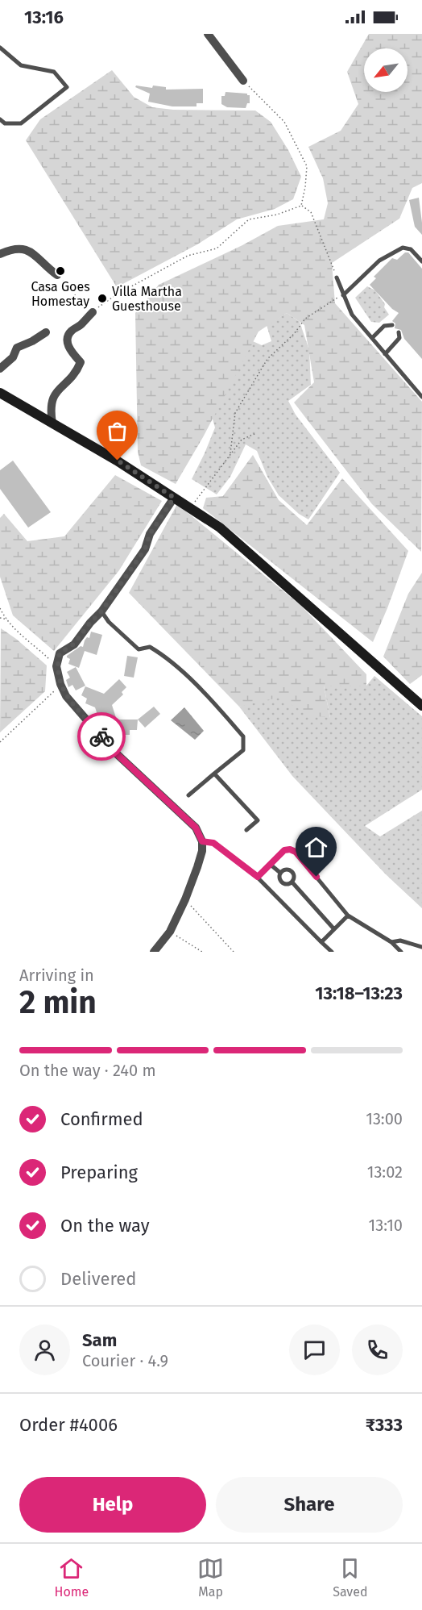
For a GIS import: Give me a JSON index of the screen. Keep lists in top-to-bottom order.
{
  "places": ["Casa Goes Homestay", "Villa Martha Guesthouse"],
  "north": "bottom left",
  "page": {
    "status": "13:16",
    "heading": ["2 min", "Arriving in", "13:18–13:23"],
    "panel": [
      "Sam",
      "Courier · 4.9",
      "Order #4006",
      "₹333"
    ],
    "bar": "On the way · 240 m",
    "list": [
      ["Confirmed", "13:00"],
      ["Preparing", "13:02"],
      ["On the way", "13:10"],
      "Delivered"
    ],
    "buttons": ["Help", "Share"],
    "tabs": ["Home", "Map", "Saved"]
  }
}
